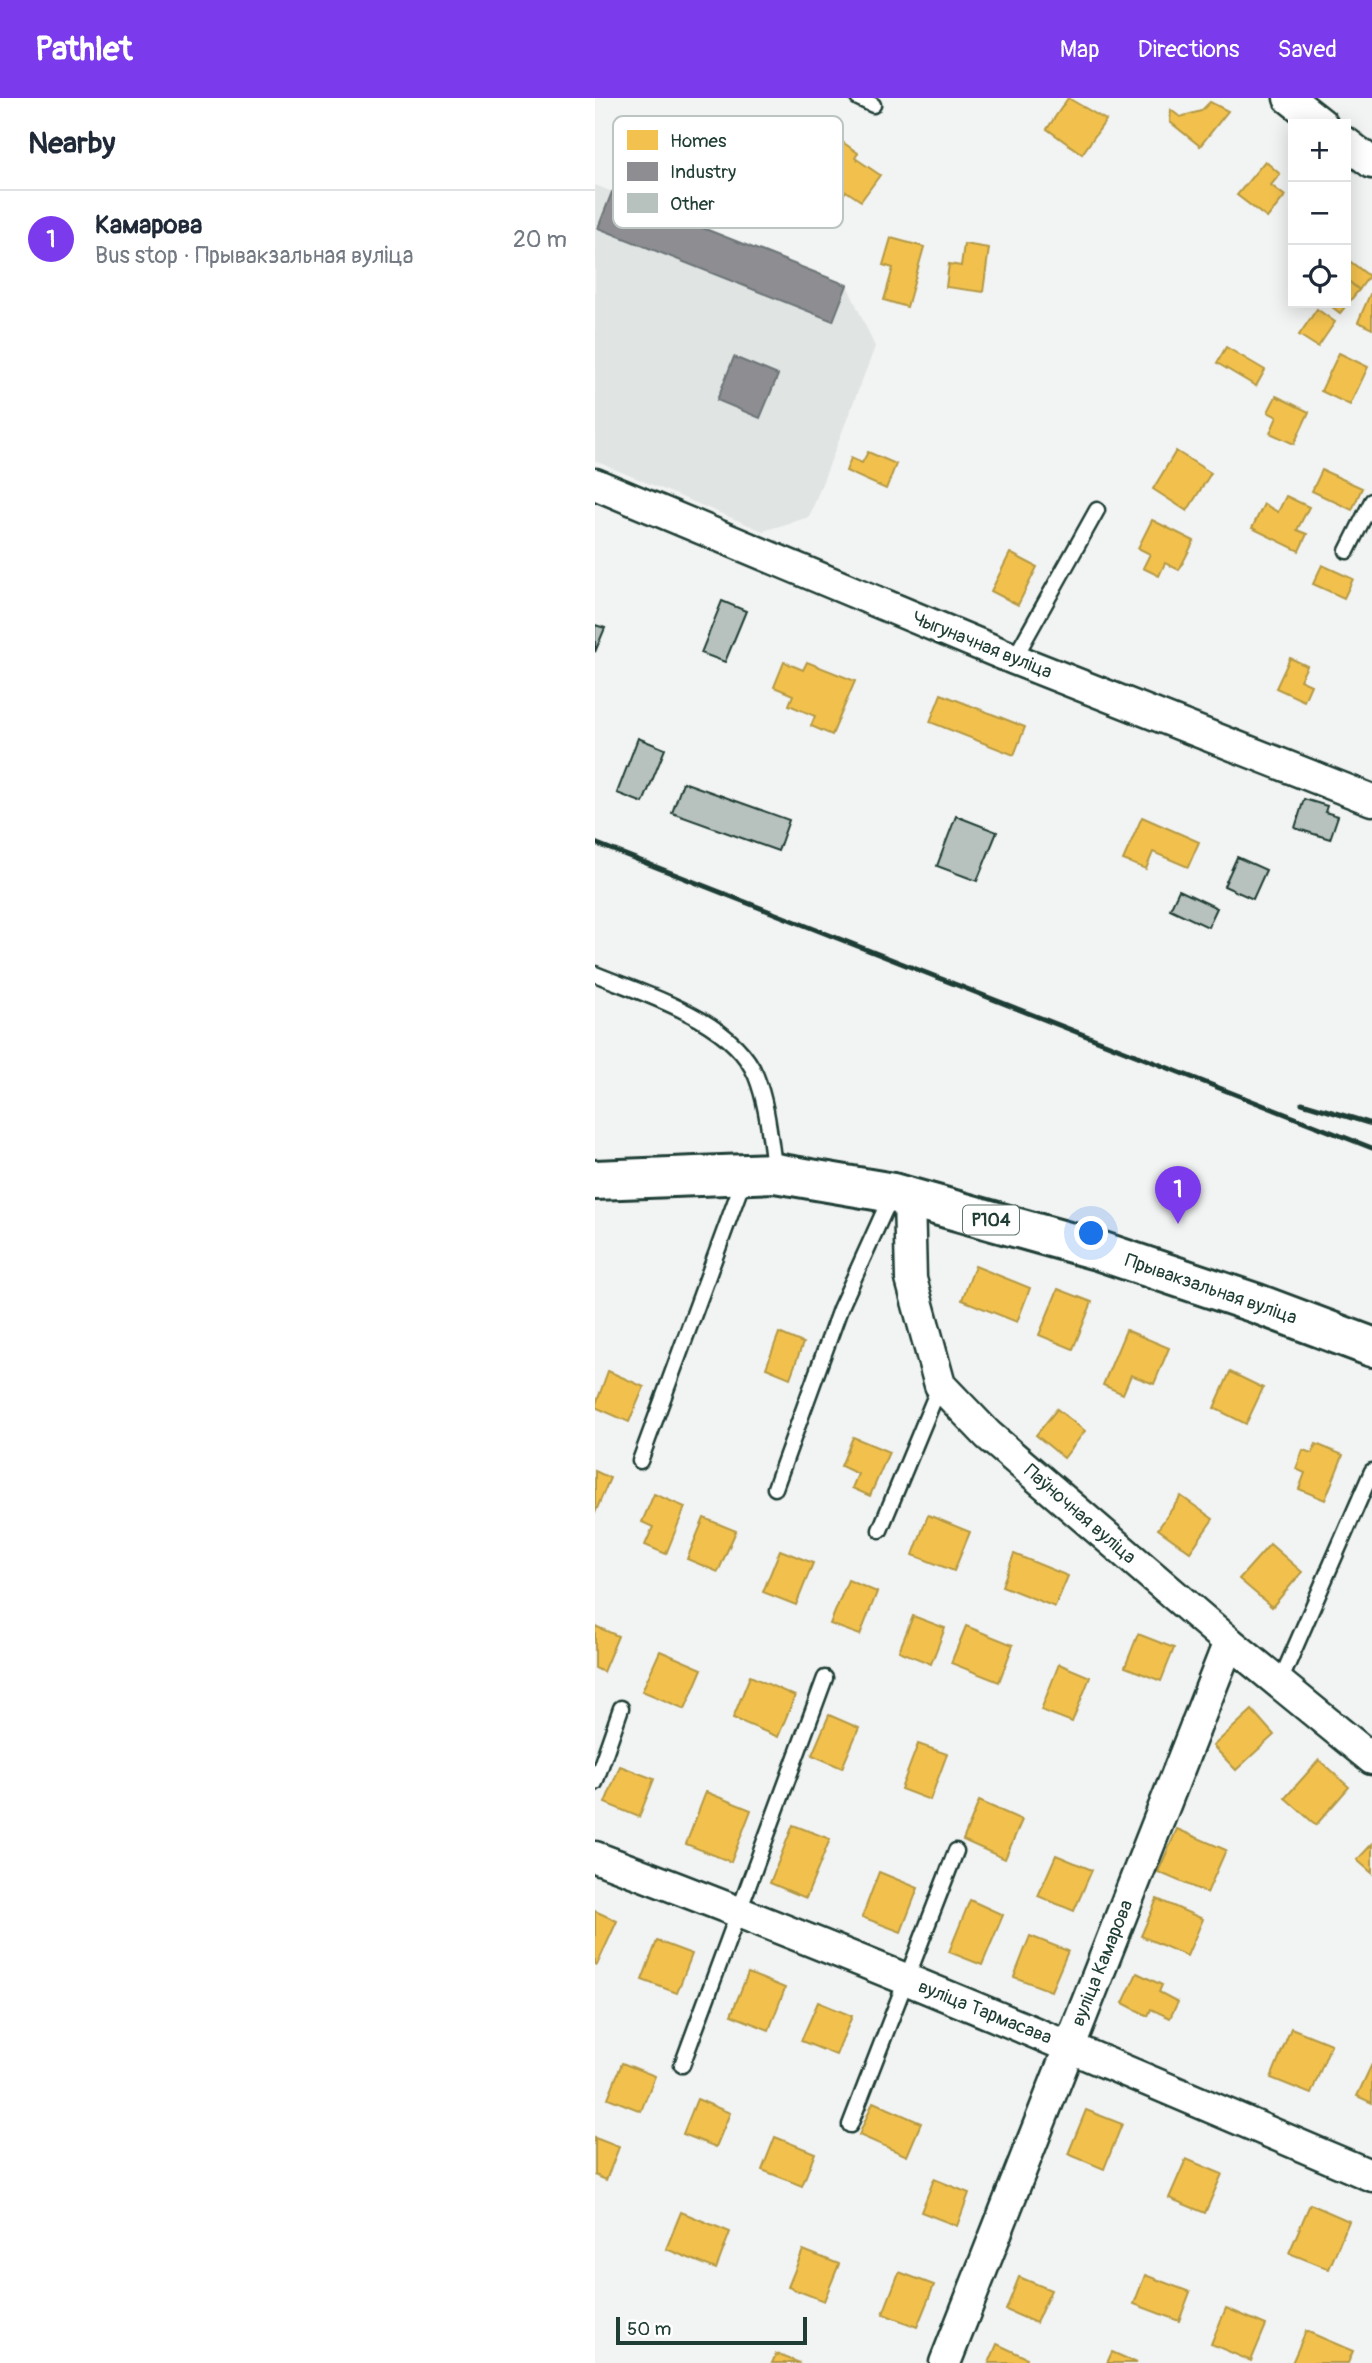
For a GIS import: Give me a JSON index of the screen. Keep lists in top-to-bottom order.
{
  "streets": {
    "main road": ["Р104", "Прывакзальная вуліца"],
    "street": [
      "Чыгуначная вуліца",
      "Паўночная вуліца",
      "вуліца Камарова",
      "вуліца Тармасава"
    ]
  },
  "crossings": [
    ["Прывакзальная вуліца", "Паўночная вуліца"],
    ["Паўночная вуліца", "вуліца Камарова"],
    ["вуліца Камарова", "вуліца Тармасава"]
  ],
  "legend": ["Homes", "Industry", "Other"],
  "scale_bar": "50 m",
  "page": {
    "header": "Pathlet",
    "nav": ["Map", "Directions", "Saved"],
    "heading": "Nearby",
    "map_buttons": ["+", "−"],
    "list": [
      {
        "mark": "1",
        "name": "Камарова",
        "note": "Bus stop · Прывакзальная вуліца",
        "value": "20 m"
      }
    ],
    "pins": "1",
    "scale": "50 m"
  }
}
